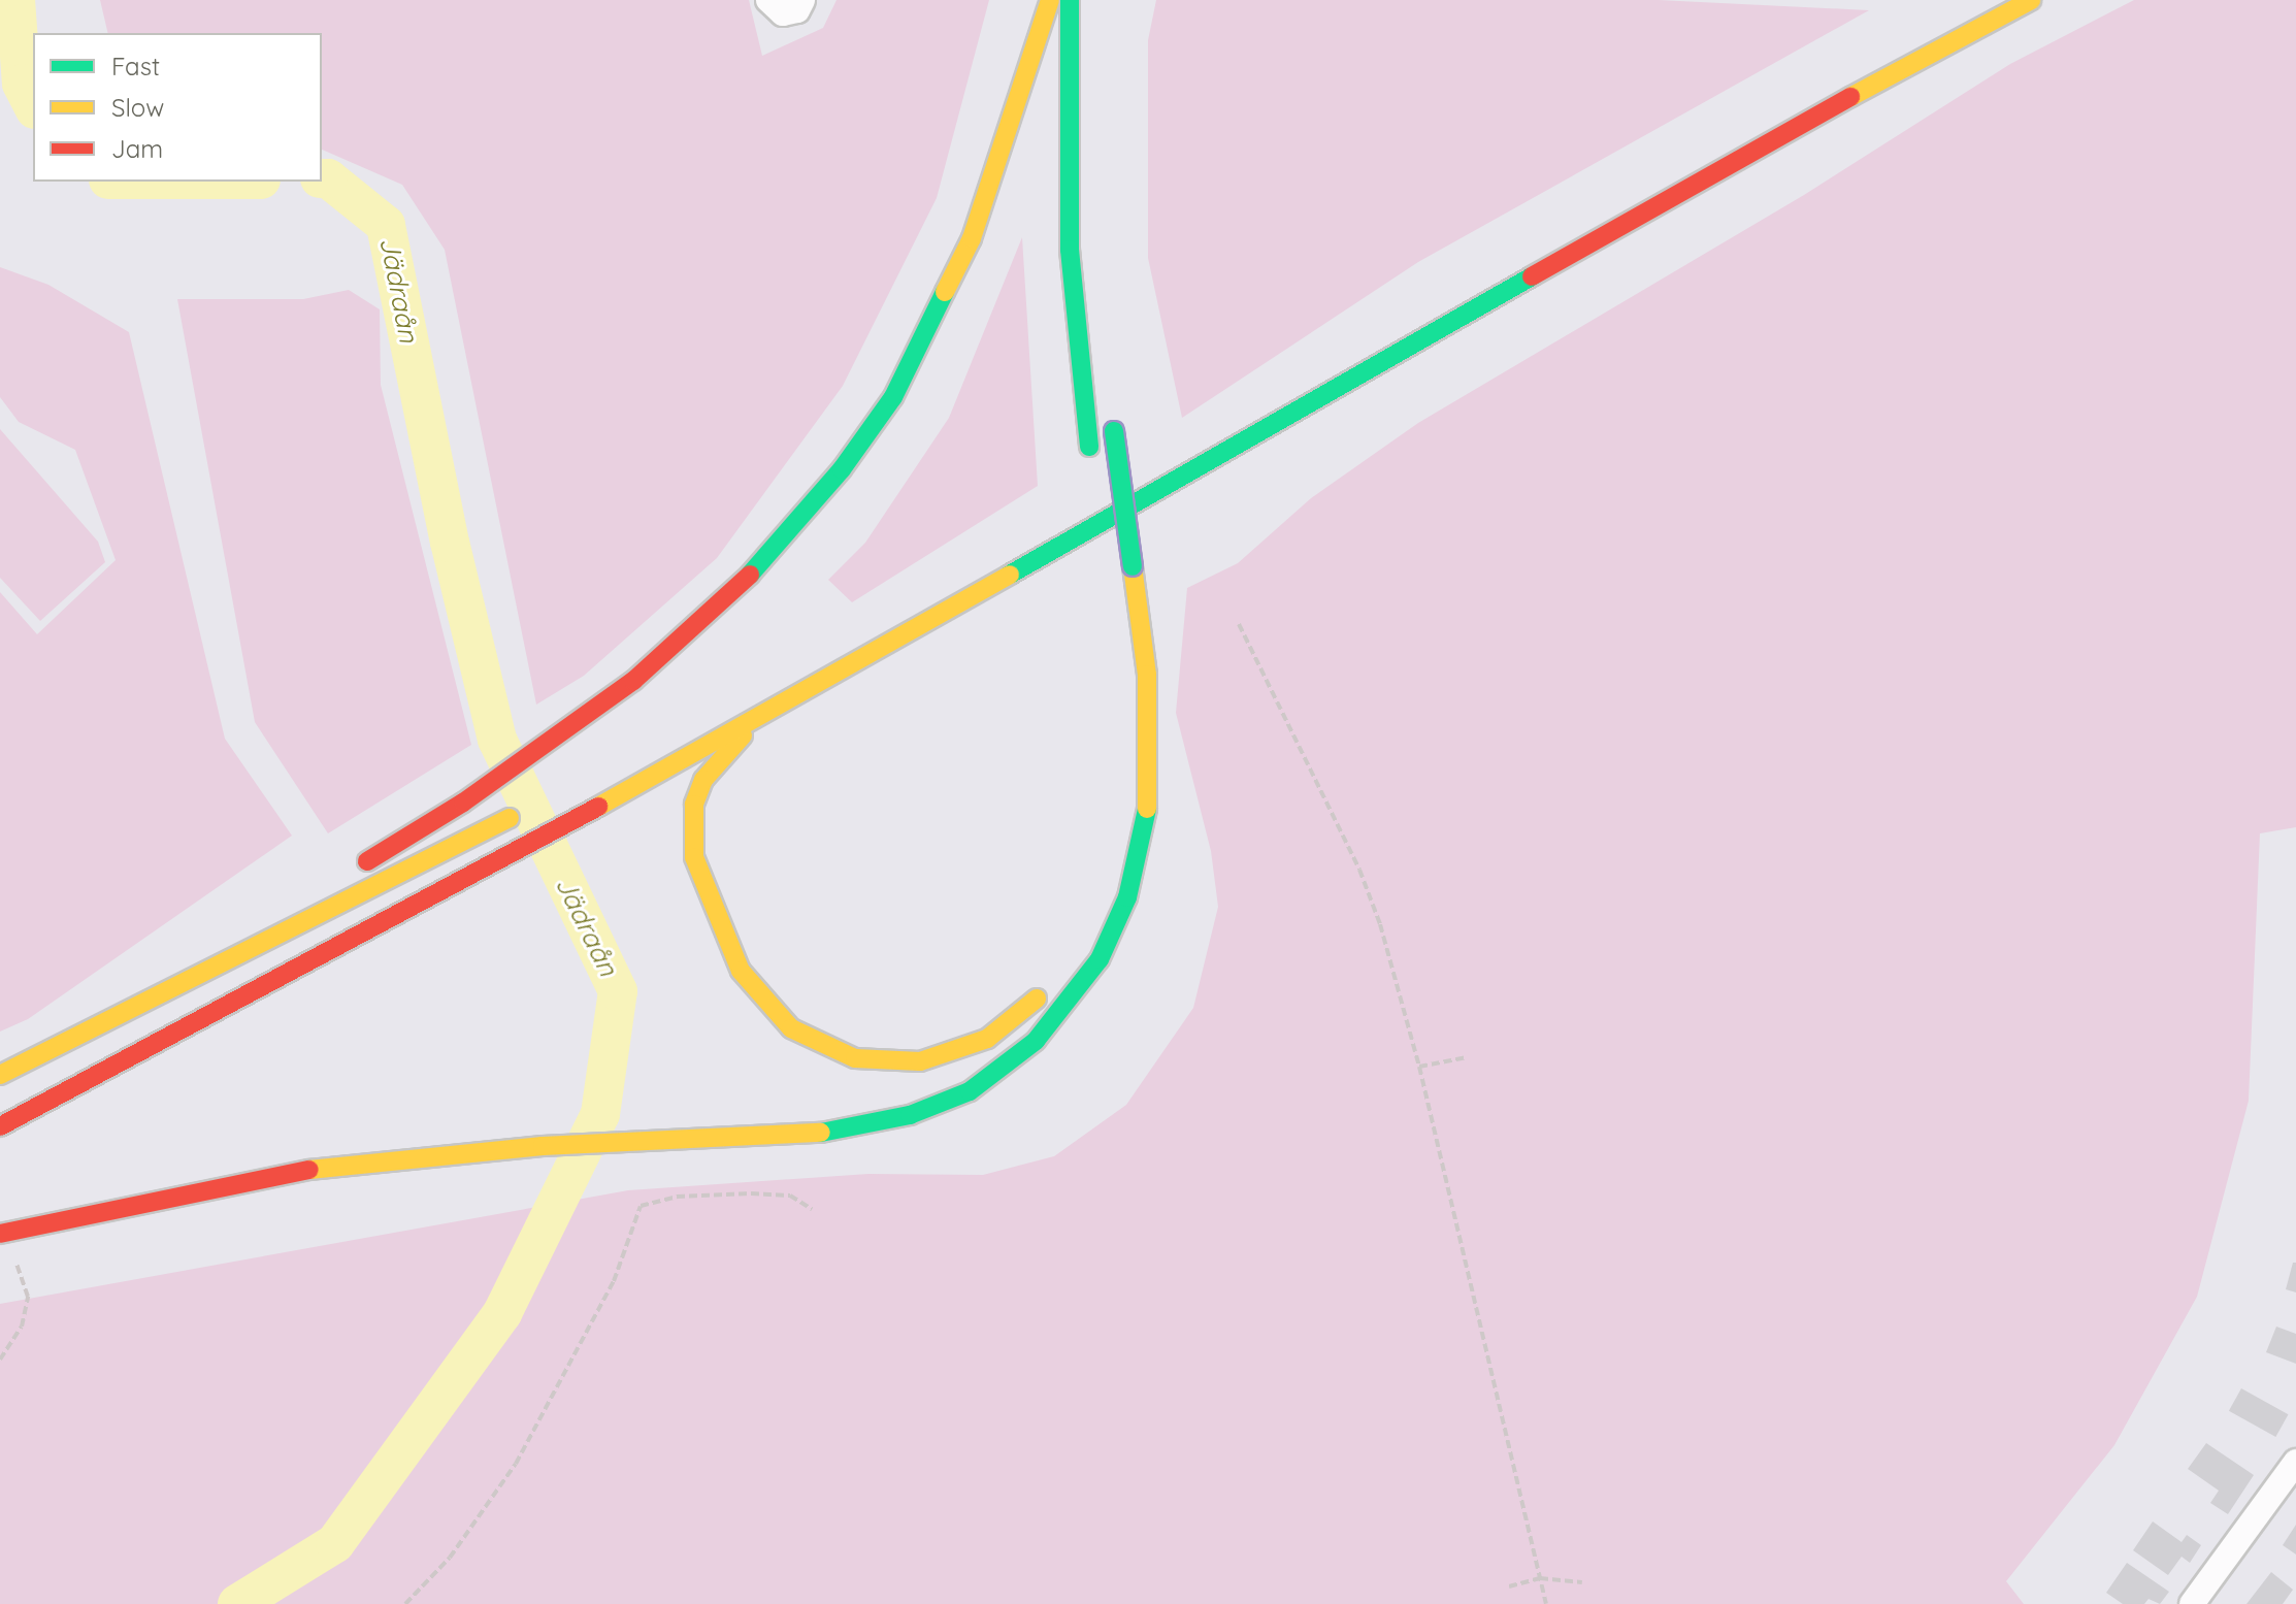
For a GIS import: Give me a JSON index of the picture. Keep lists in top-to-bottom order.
{
  "water": ["Jädraån"],
  "legend": ["Fast", "Slow", "Jam"]
}
